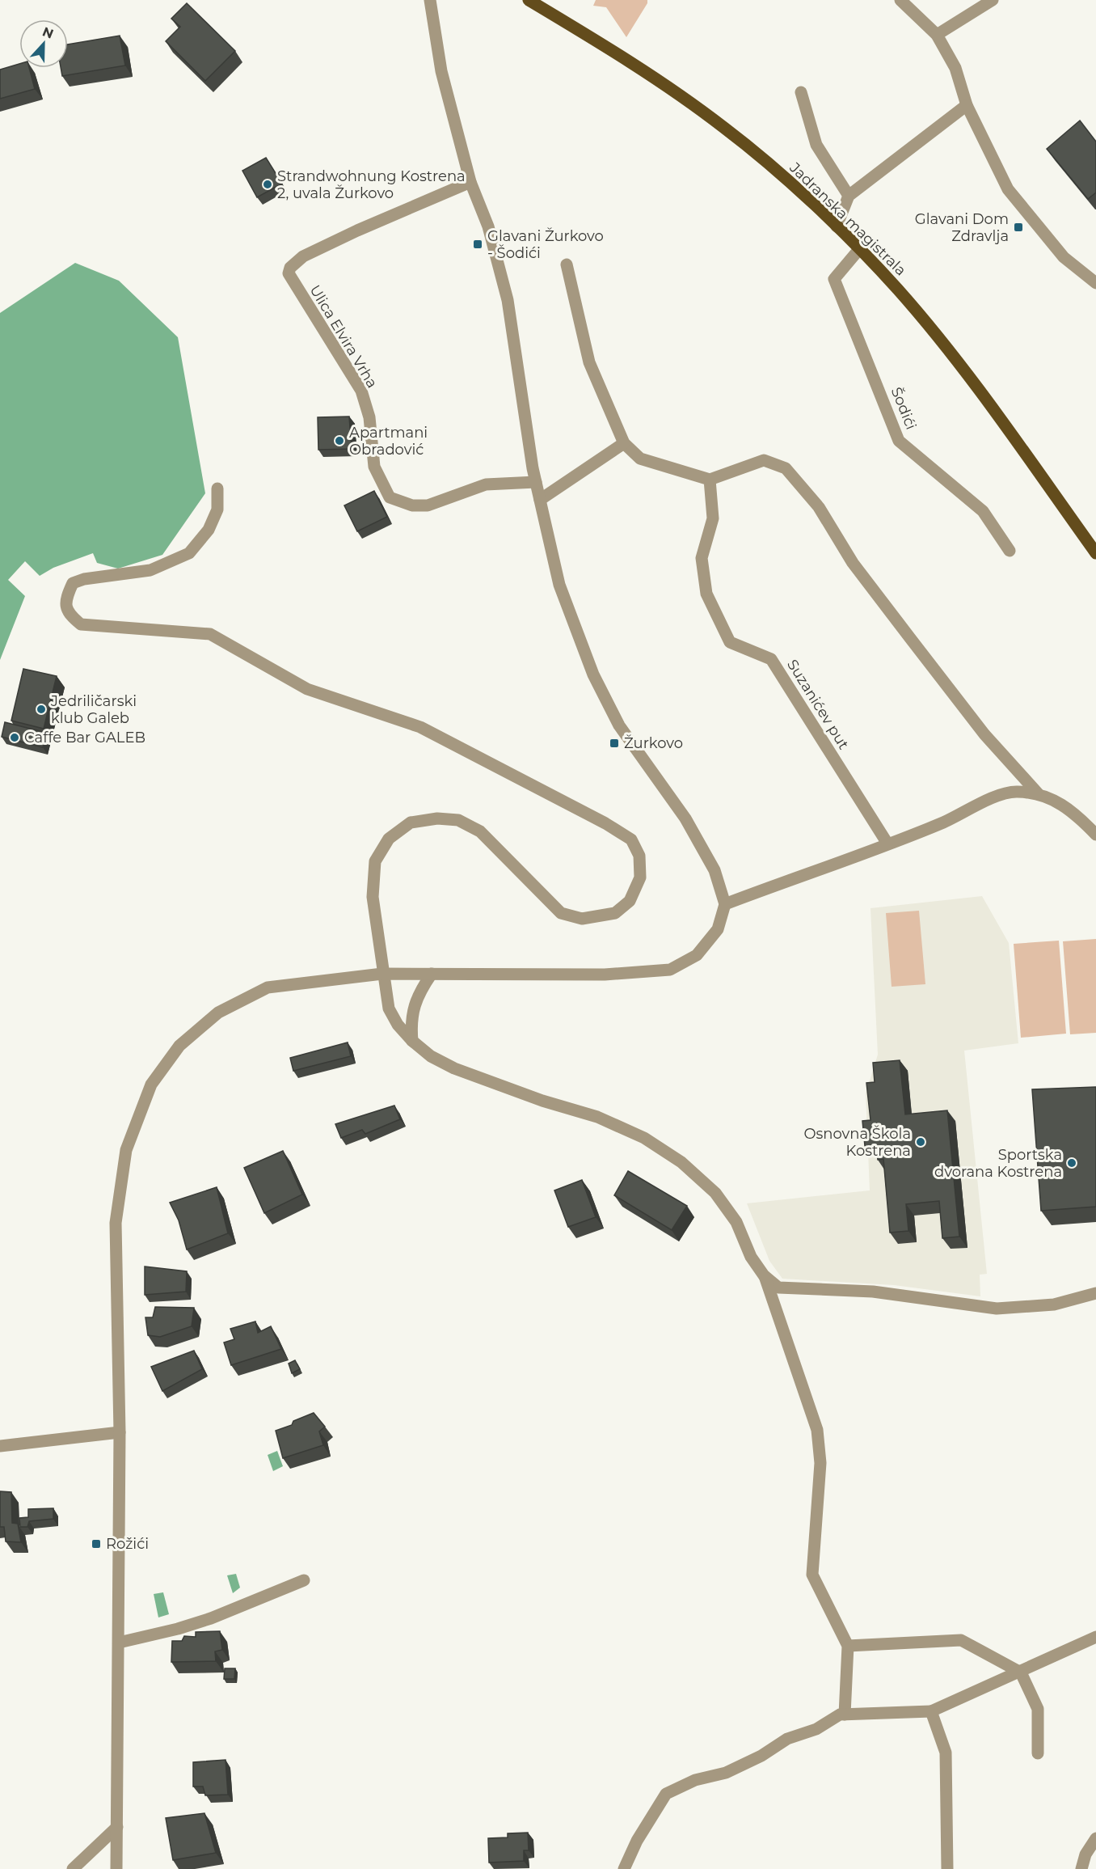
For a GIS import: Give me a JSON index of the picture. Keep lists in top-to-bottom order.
{
  "streets": {
    "main road": ["Jadranska magistrala"],
    "street": ["Ulica Elvira Vrha", "Šodići", "Suzanićev put"]
  },
  "crossings": [
    ["Jadranska magistrala", "Šodići"]
  ],
  "places": {
    "other": [
      "Strandwohnung Kostrena 2, uvala Žurkovo",
      "Apartmani Obradović",
      "Jedriličarski klub Galeb",
      "Caffe Bar GALEB",
      "Osnovna Škola Kostrena",
      "Sportska dvorana Kostrena"
    ],
    "transit": [
      "Glavani Dom Zdravlja",
      "Glavani Žurkovo - Šodići",
      "Žurkovo",
      "Rožići"
    ]
  },
  "north": "top"
}
